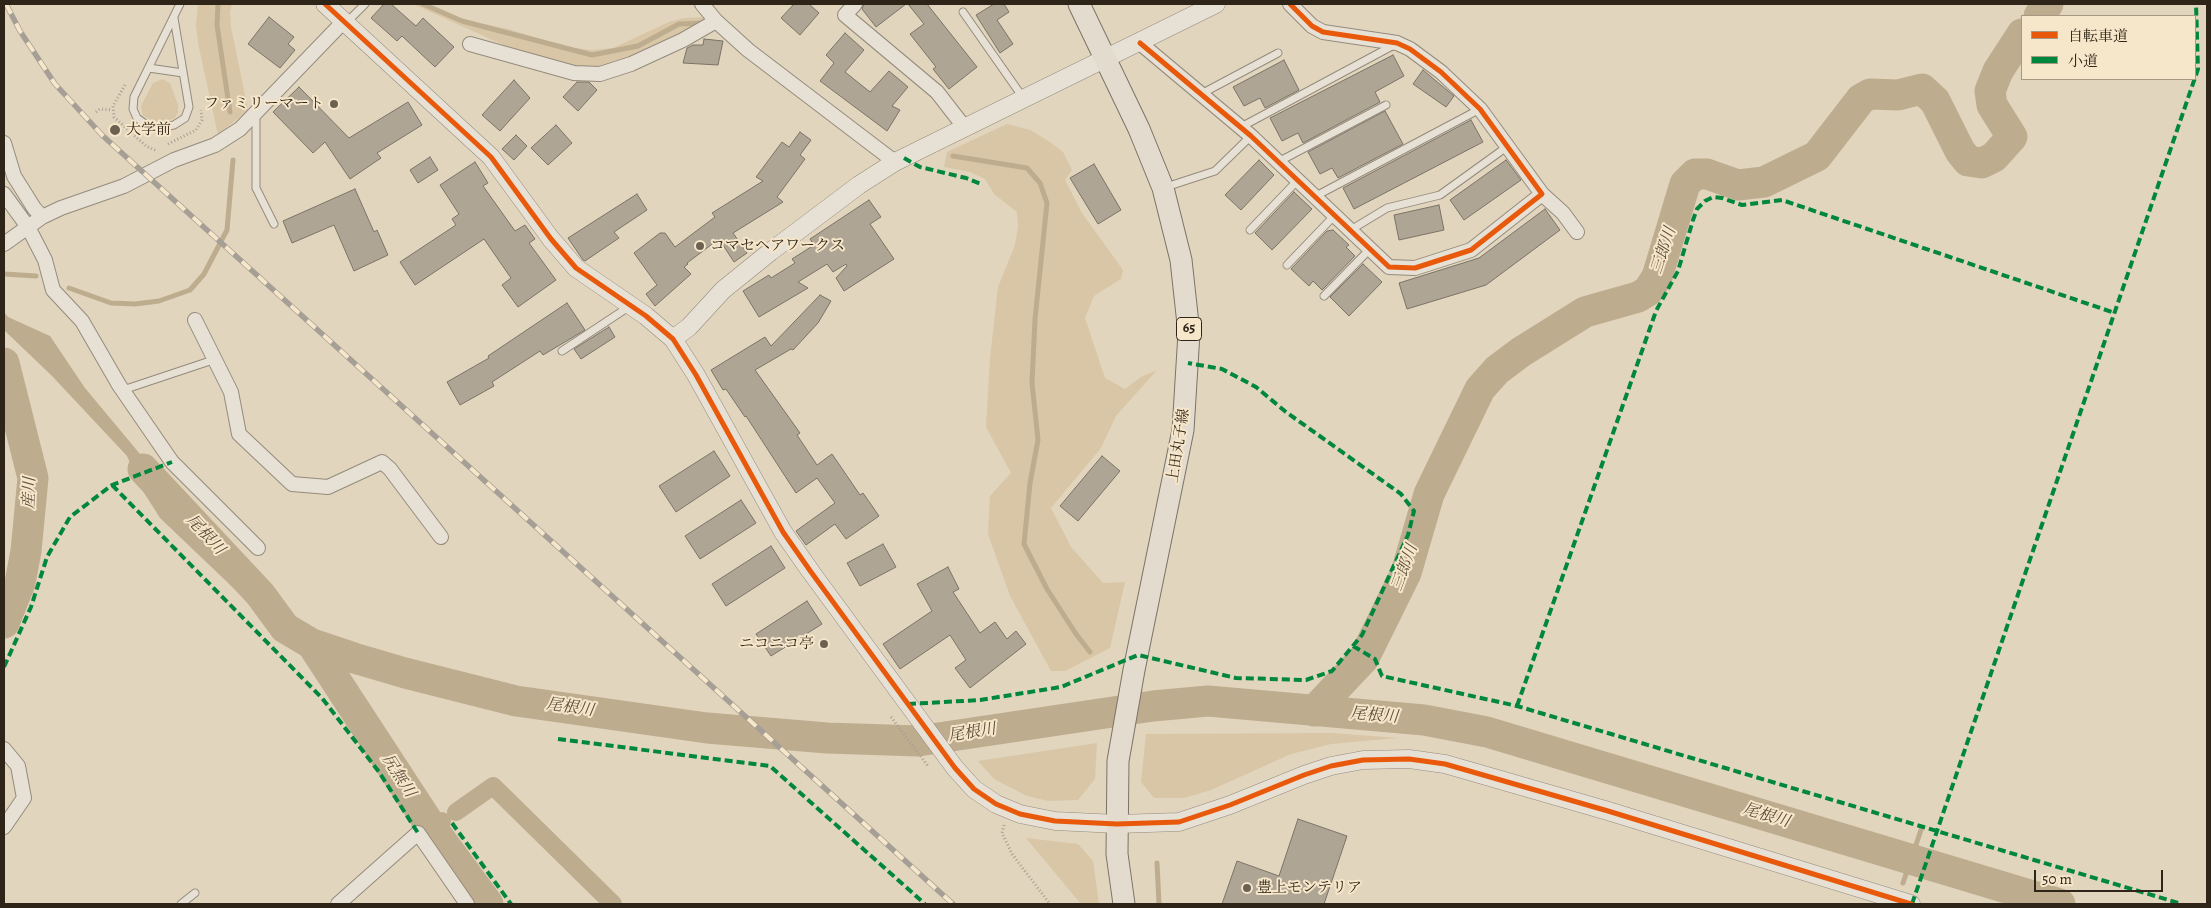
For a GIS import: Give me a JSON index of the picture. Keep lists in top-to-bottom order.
{
  "streets": {
    "main road": ["65", "上田丸子線"]
  },
  "water": [
    "三郎川",
    "産川",
    "尾根川",
    "尻無川"
  ],
  "places": [
    "ファミリーマート",
    "大学前",
    "コマセヘアワークス",
    "ニコニコ亭",
    "豊上モンテリア"
  ],
  "legend": ["自転車道", "小道"],
  "scale_bar": "50 m"
}
